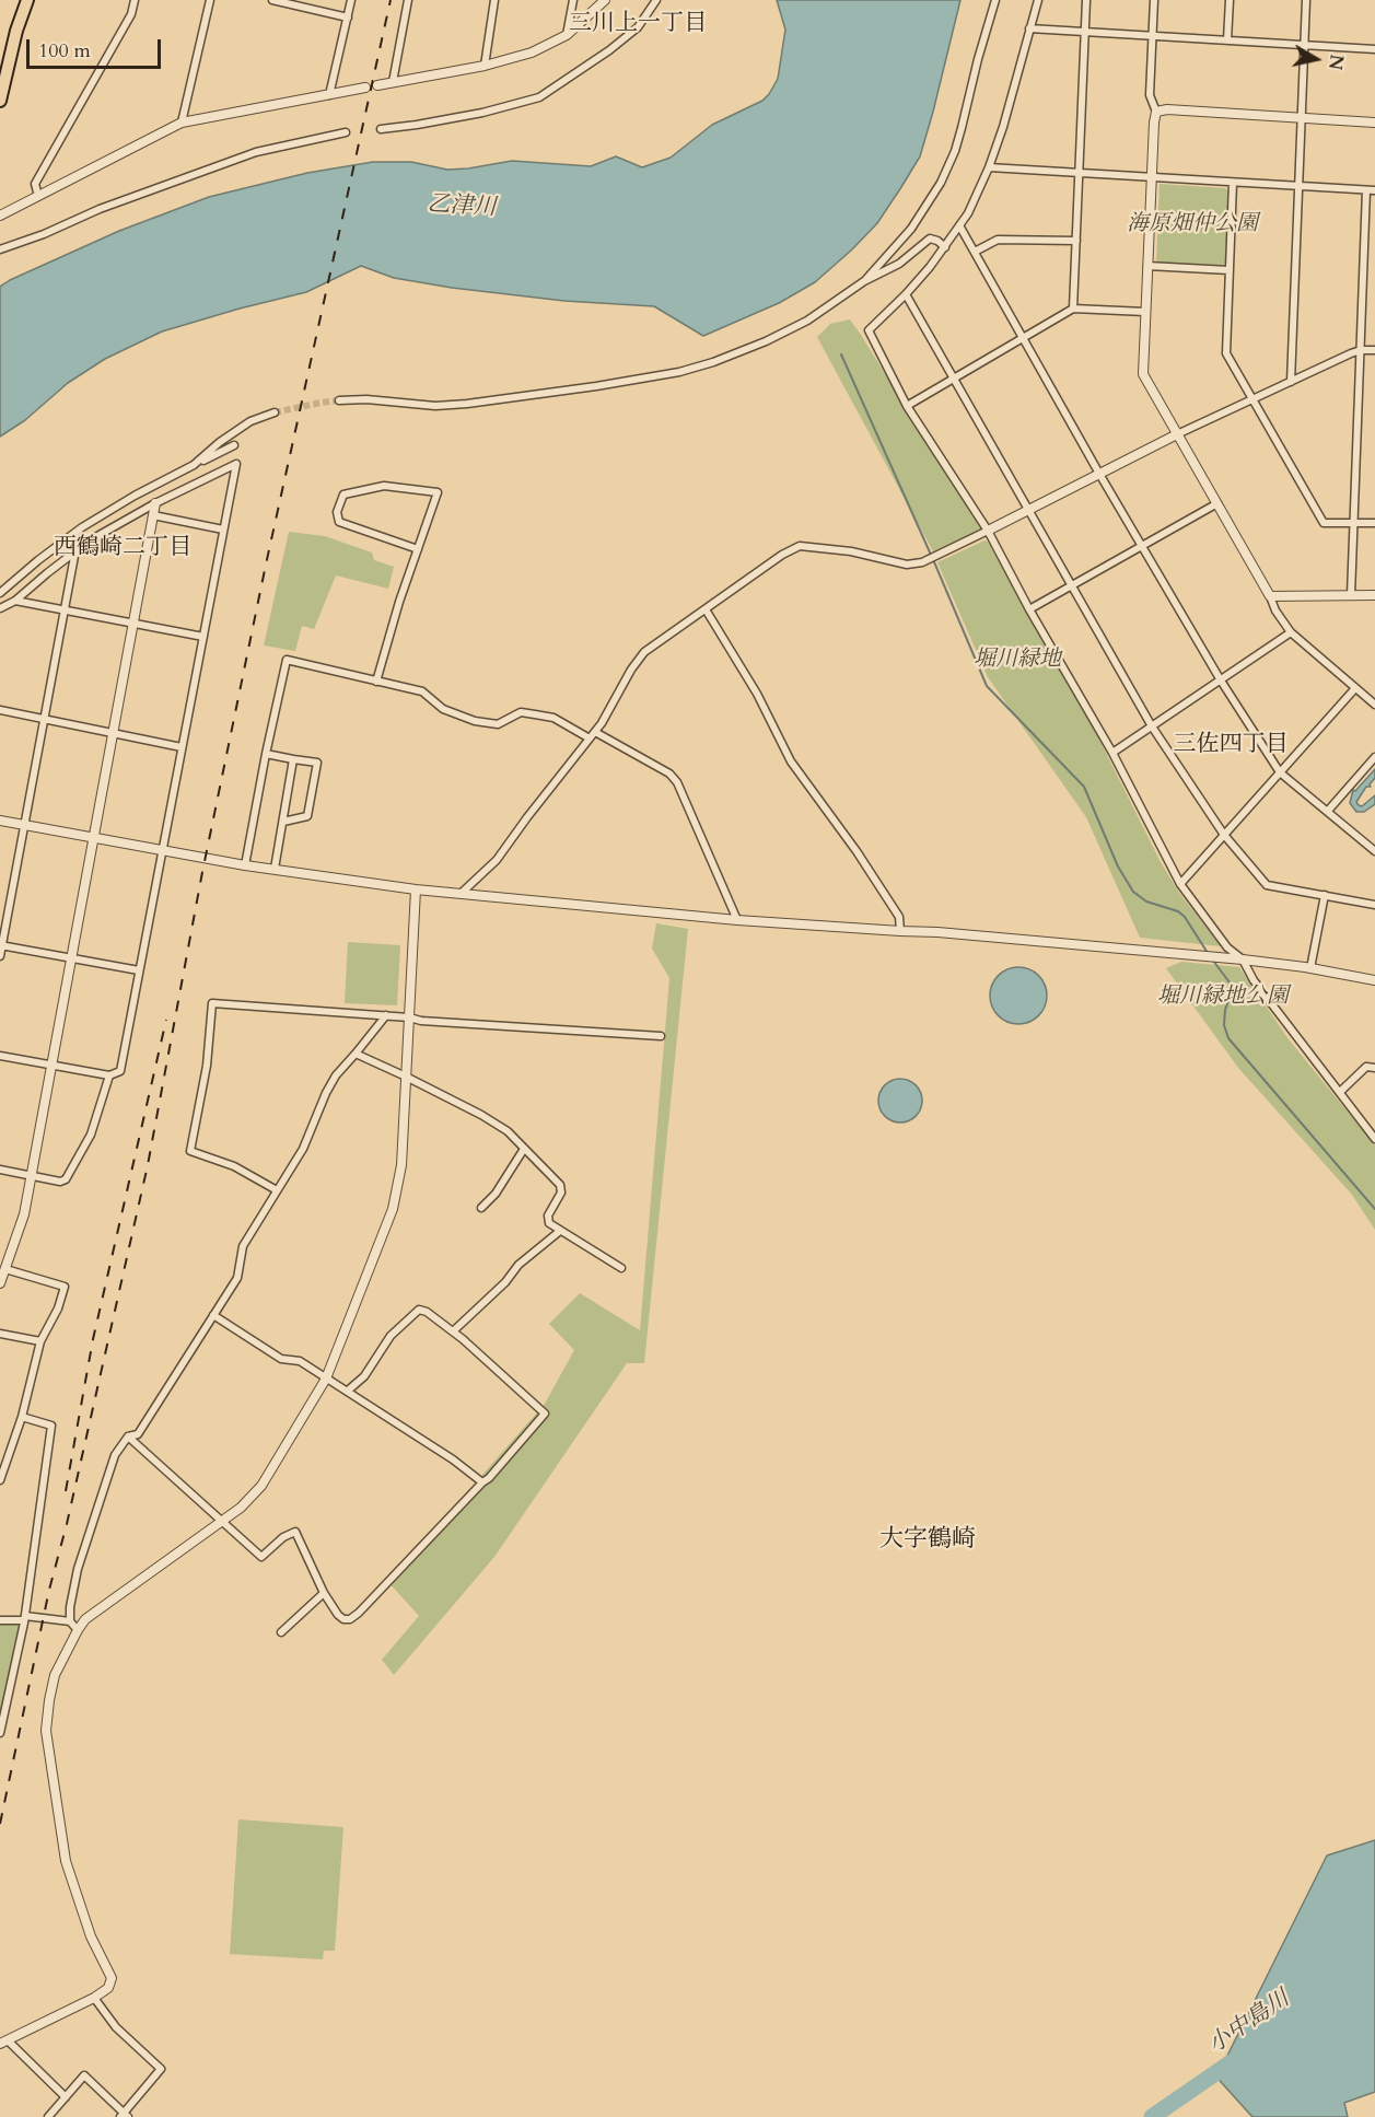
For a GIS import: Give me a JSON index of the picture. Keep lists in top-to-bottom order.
{
  "districts": [
    "三川上一丁目",
    "西鶴崎二丁目",
    "三佐四丁目",
    "大字鶴崎"
  ],
  "water": ["乙津川", "小中島川"],
  "parks": ["海原畑仲公園", "堀川緑地", "堀川緑地公園"],
  "scale_bar": "100 m",
  "north": "right"
}
